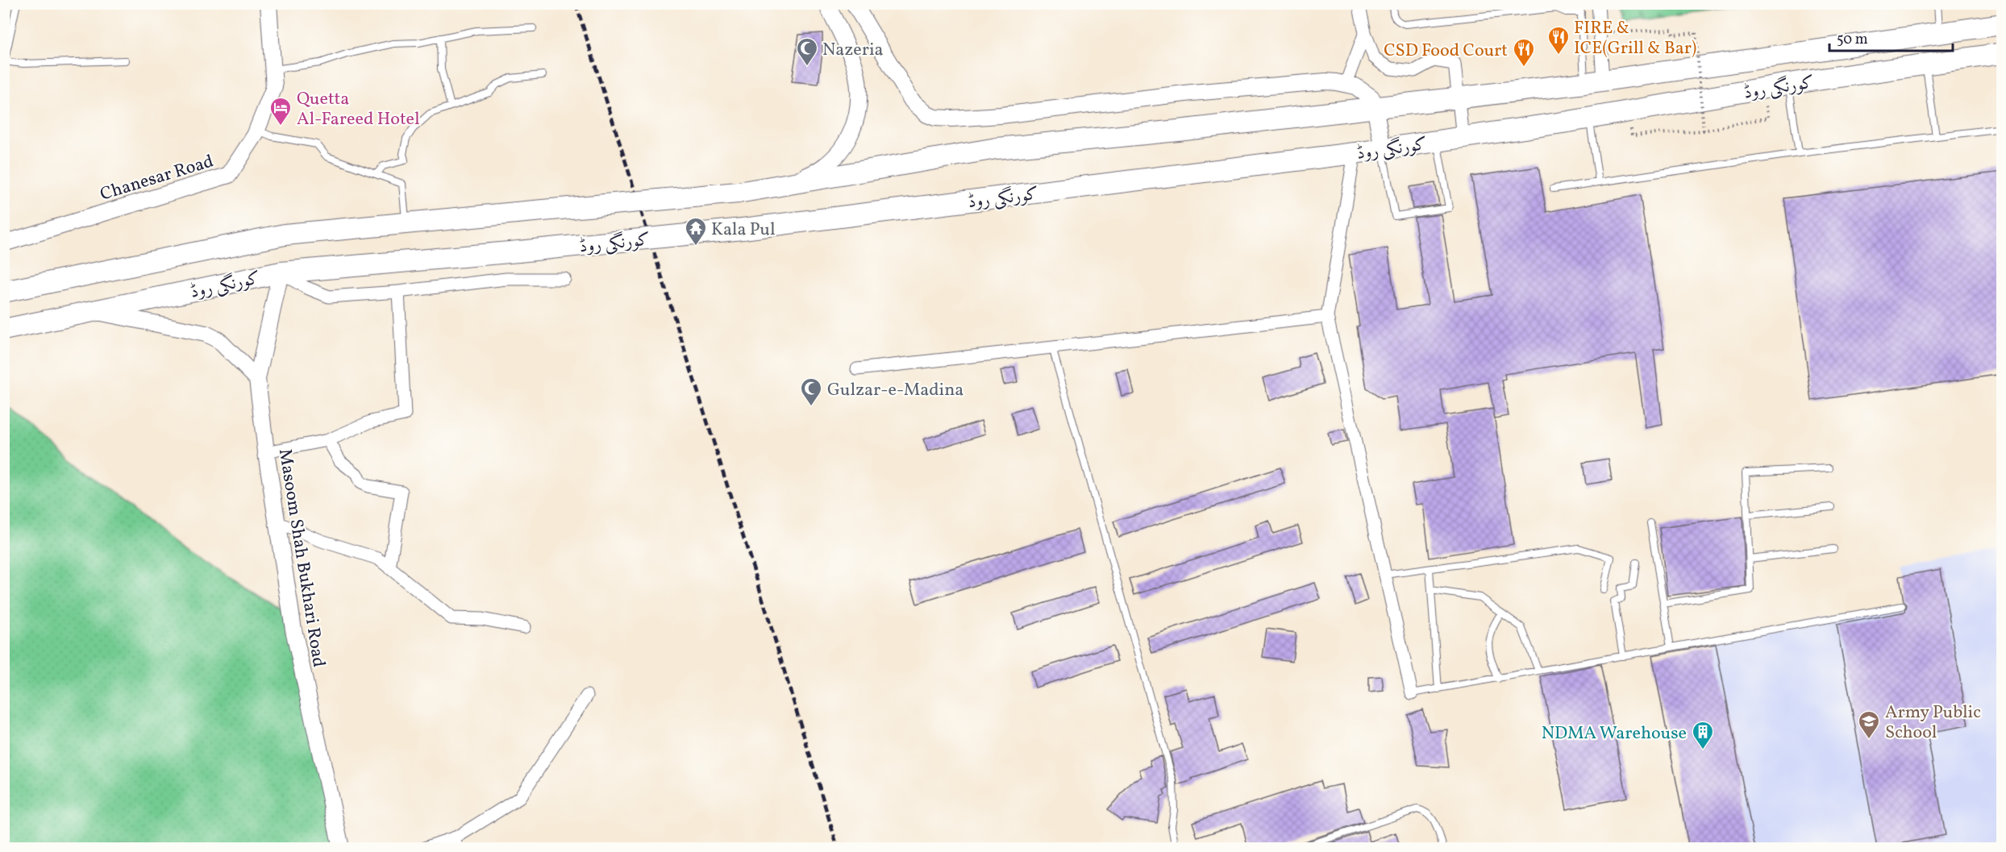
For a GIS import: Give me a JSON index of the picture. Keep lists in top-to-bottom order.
{
  "streets": {
    "main road": ["کورنگی روڈ"],
    "street": ["Chanesar Road", "Masoom Shah Bukhari Road"]
  },
  "crossings": [
    ["کورنگی روڈ", "Masoom Shah Bukhari Road"]
  ],
  "places": {
    "restaurant": ["FIRE & ICE(Grill & Bar)", "CSD Food Court"],
    "mosque": ["Nazeria", "Gulzar-e-Madina"],
    "hotel": ["Quetta Al-Fareed Hotel"],
    "temple": ["Kala Pul"],
    "school or university": ["Army Public School"],
    "building": ["NDMA Warehouse"]
  },
  "scale_bar": "50 m"
}
